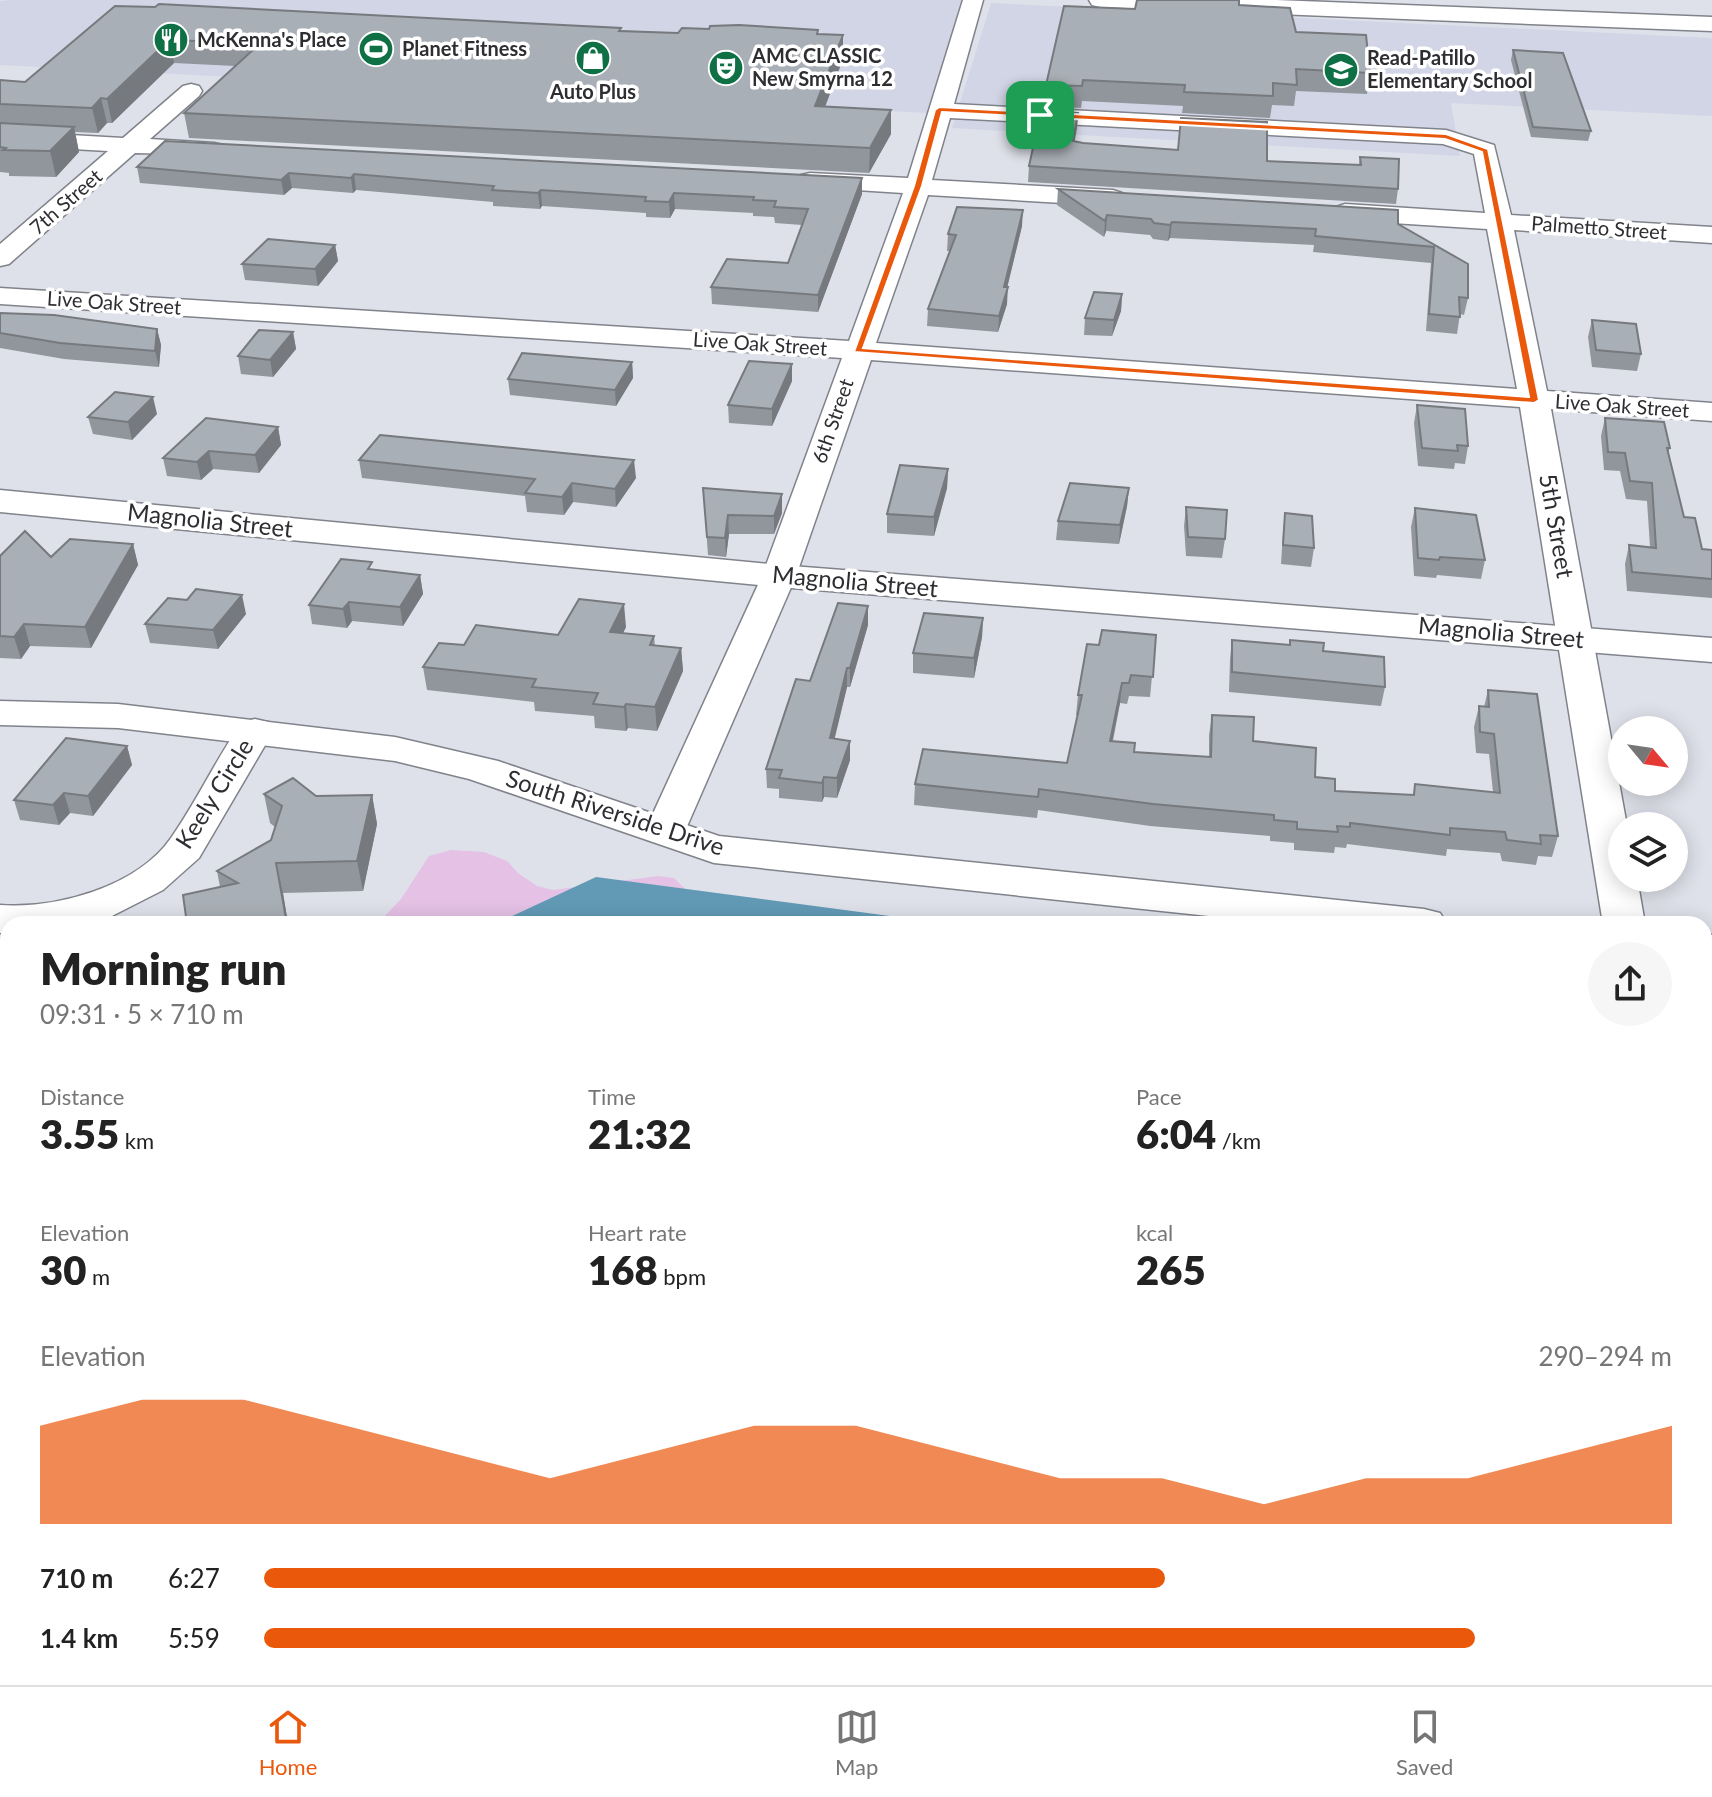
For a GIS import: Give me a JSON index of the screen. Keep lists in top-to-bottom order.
{
  "streets": {
    "street": [
      "7th Street",
      "Palmetto Street",
      "Live Oak Street",
      "6th Street",
      "Magnolia Street",
      "5th Street",
      "Keely Circle",
      "South Riverside Drive"
    ]
  },
  "crossings": [
    ["Palmetto Street", "5th Street"],
    ["Live Oak Street", "6th Street"],
    ["Live Oak Street", "5th Street"],
    ["6th Street", "Magnolia Street"],
    ["6th Street", "5th Street"],
    ["6th Street", "South Riverside Drive"],
    ["Magnolia Street", "5th Street"],
    ["Keely Circle", "South Riverside Drive"]
  ],
  "places": {
    "restaurant": ["McKenna's Place"],
    "sports": ["Planet Fitness"],
    "shop": ["Auto Plus"],
    "theatre": ["AMC CLASSIC New Smyrna 12"],
    "school or university": ["Read-Patillo Elementary School"]
  },
  "north": "bottom right",
  "page": {
    "heading": ["Morning run", "09:31 · 5 × 710 m"],
    "stats": [
      ["Distance", "3.55 km"],
      ["Time", "21:32"],
      ["Pace", "6:04 /km"],
      ["Elevation", "30 m"],
      ["Heart rate", "168 bpm"],
      ["kcal", "265"]
    ],
    "chart": ["Elevation", "290–294 m"],
    "list": [
      {
        "name": "710 m",
        "note": "6:27"
      },
      {
        "name": "1.4 km",
        "note": "5:59"
      }
    ],
    "tabs": ["Home", "Map", "Saved"]
  }
}
